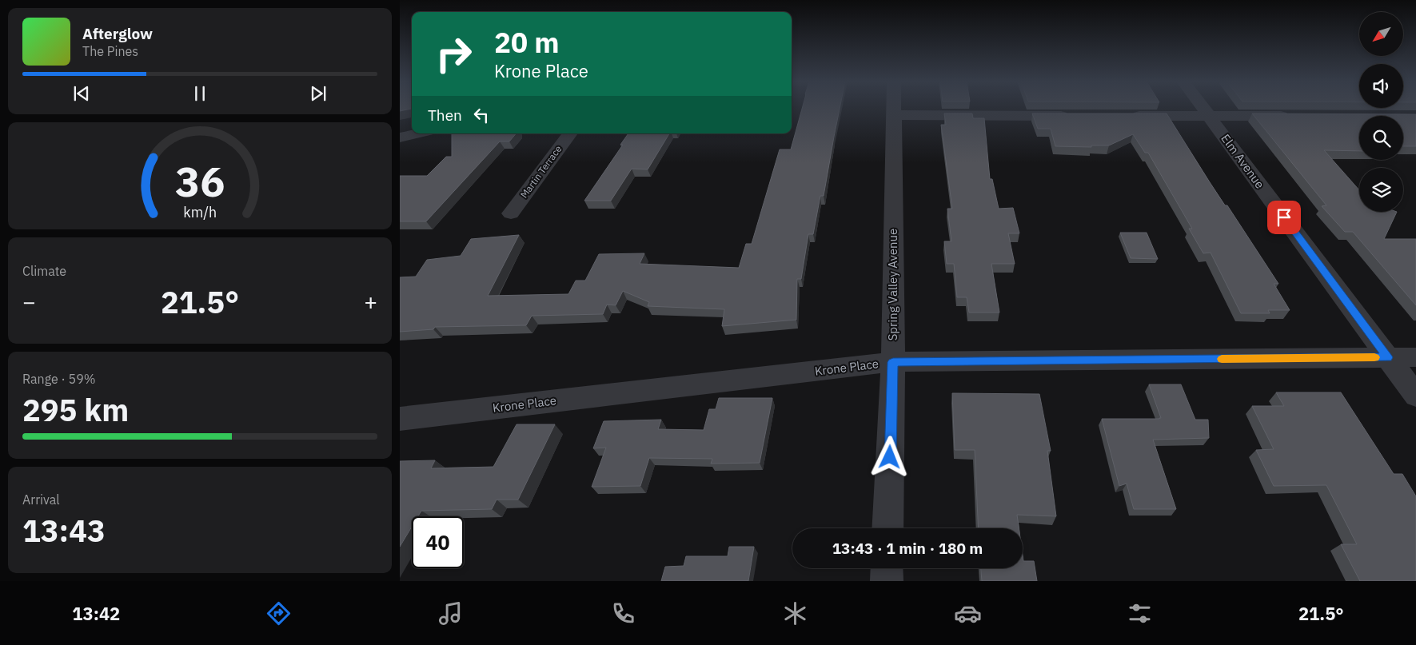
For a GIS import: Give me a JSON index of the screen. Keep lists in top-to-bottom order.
{
  "streets": {
    "street": [
      "Elm Avenue",
      "Martin Terrace",
      "Spring Valley Avenue",
      "Krone Place"
    ]
  },
  "crossings": [
    ["Elm Avenue", "Krone Place"],
    ["Spring Valley Avenue", "Krone Place"]
  ],
  "north": "bottom left",
  "page": {
    "turn": ["20 m", "Krone Place"],
    "song": ["Afterglow", "The Pines"],
    "then": "Then",
    "tile": [
      "Climate",
      ["Range · 59%", "295 km"],
      ["Arrival", "13:43"]
    ],
    "heat": ["−", "21.5°", "+"],
    "limit": "40",
    "trip": "13:43 · 1 min · 180 m",
    "tabs": ["13:42", "21.5°"],
    "gauge": ["36", "km/h"]
  }
}
